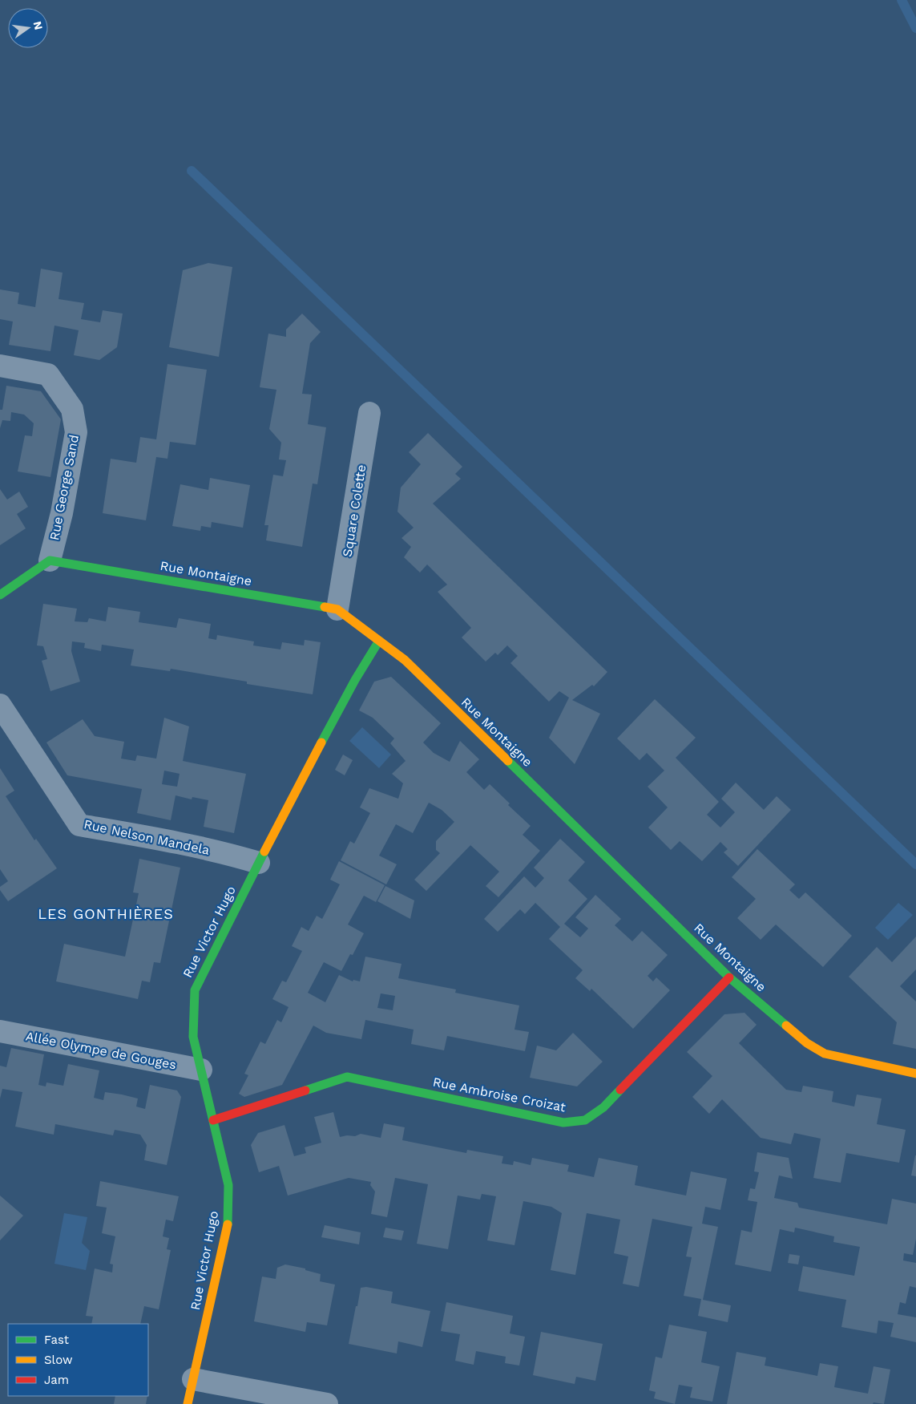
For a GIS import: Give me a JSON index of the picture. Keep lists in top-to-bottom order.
{
  "streets": {
    "street": [
      "Rue George Sand",
      "Square Colette",
      "Rue Montaigne",
      "Rue Nelson Mandela",
      "Rue Victor Hugo",
      "Allée Olympe de Gouges",
      "Rue Ambroise Croizat"
    ]
  },
  "crossings": [
    ["Rue George Sand", "Rue Montaigne"],
    ["Square Colette", "Rue Montaigne"],
    ["Rue Montaigne", "Rue Victor Hugo"],
    ["Rue Montaigne", "Rue Ambroise Croizat"],
    ["Rue Nelson Mandela", "Rue Victor Hugo"],
    ["Rue Victor Hugo", "Allée Olympe de Gouges"],
    ["Rue Victor Hugo", "Rue Ambroise Croizat"]
  ],
  "districts": ["LES GONTHIÈRES"],
  "legend": ["Fast", "Slow", "Jam"],
  "north": "right"
}
